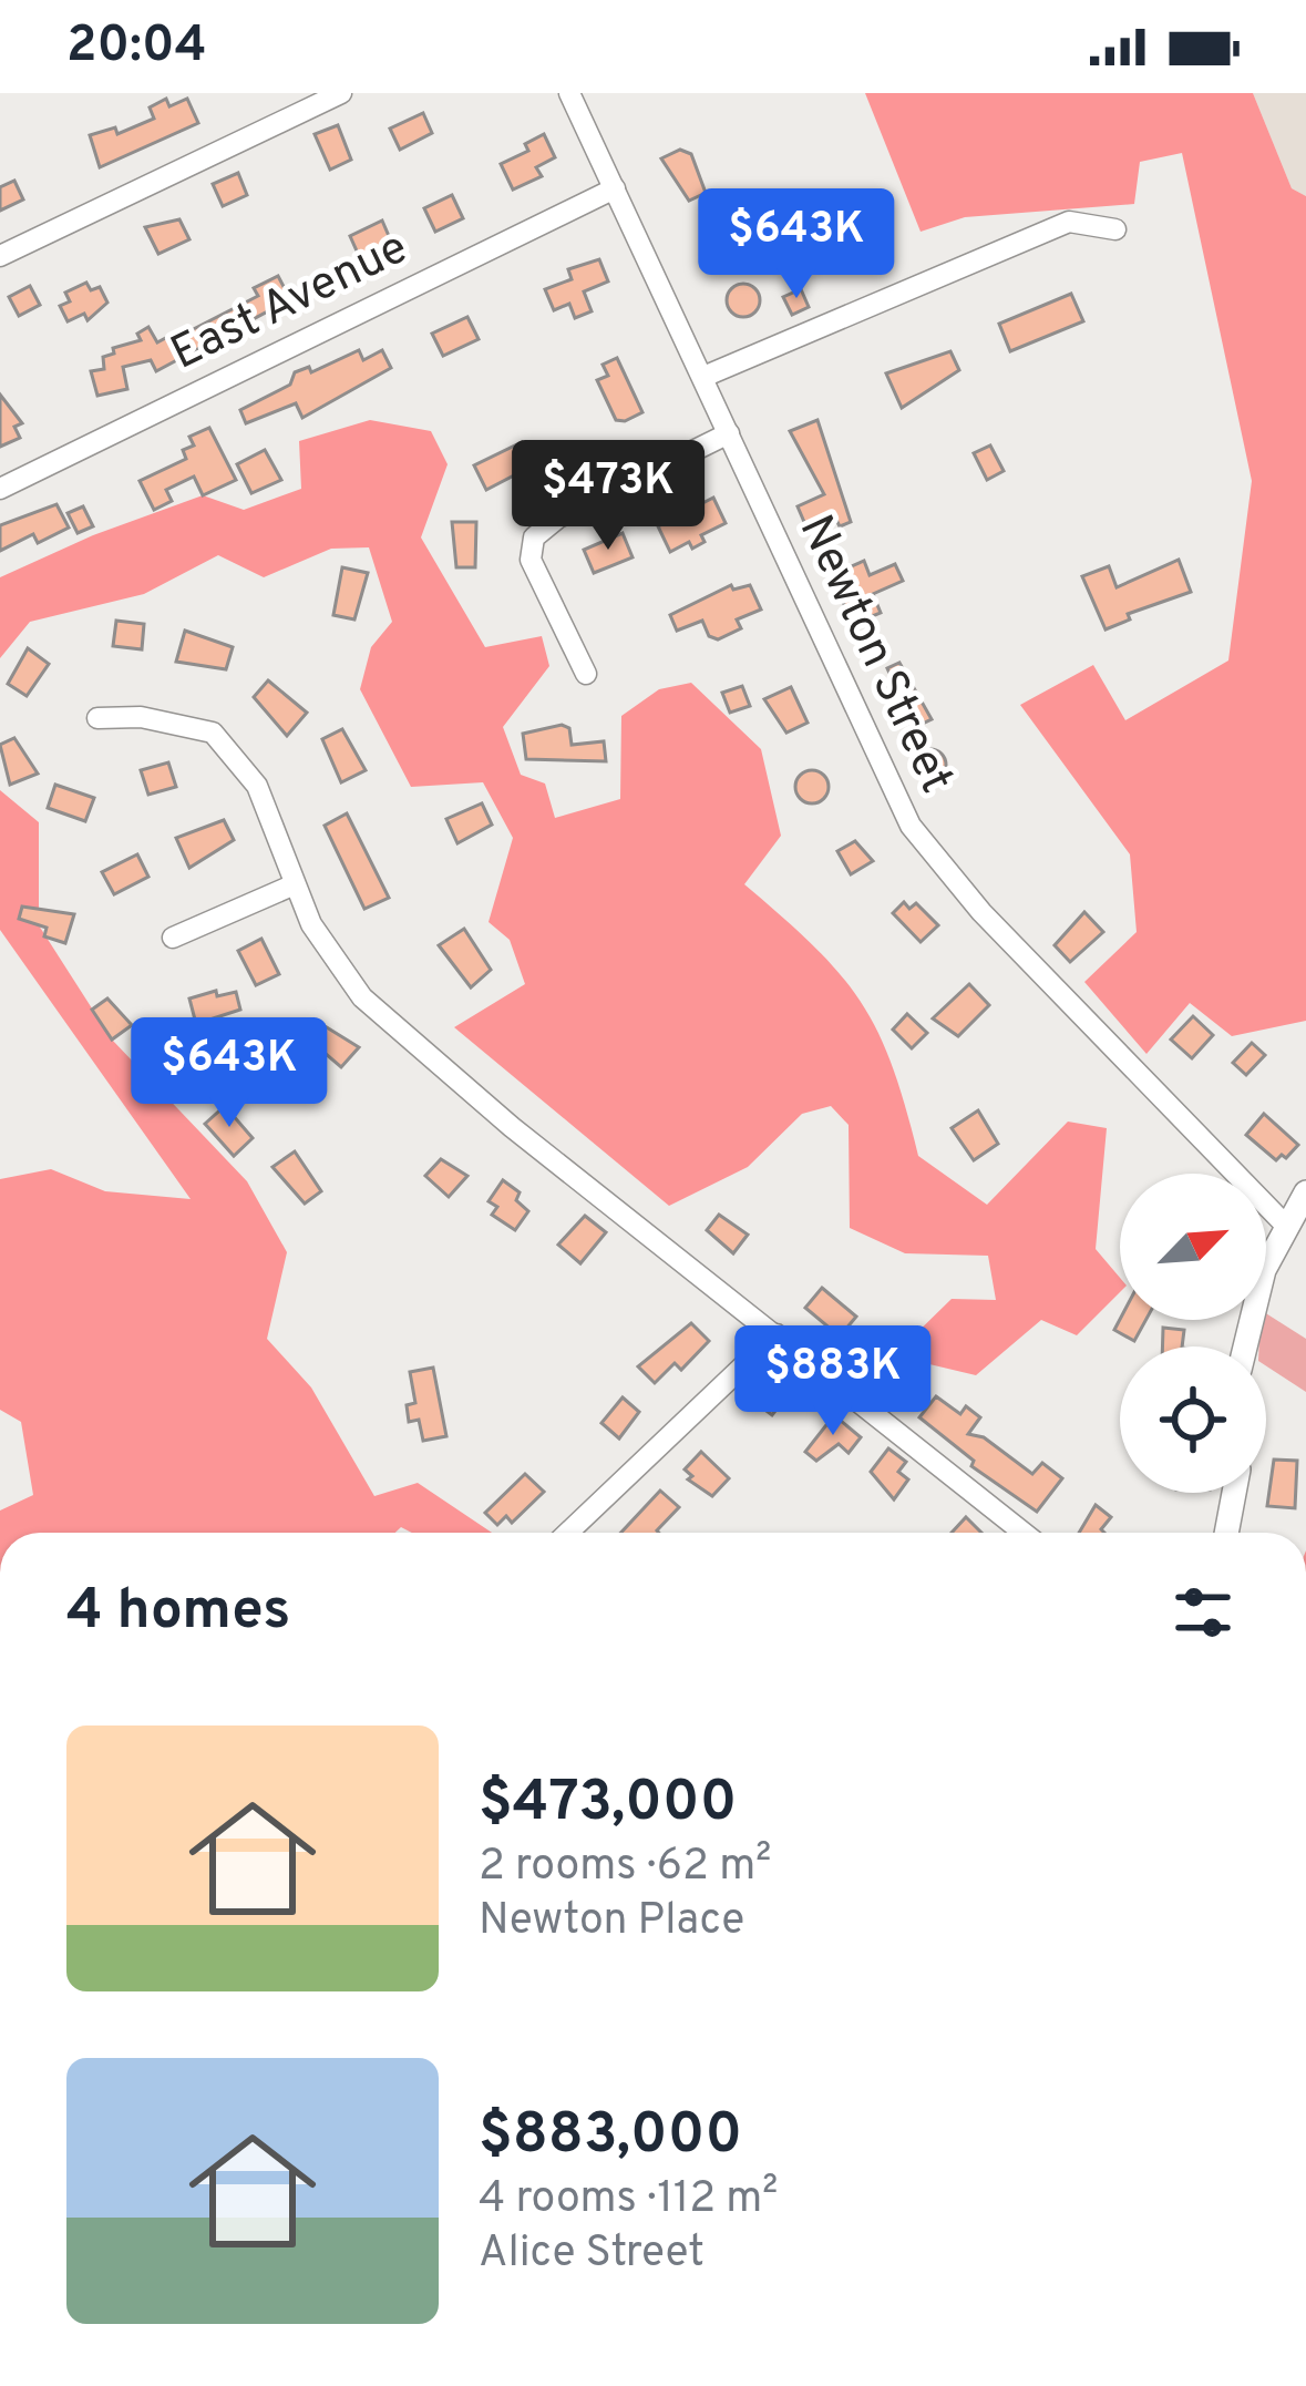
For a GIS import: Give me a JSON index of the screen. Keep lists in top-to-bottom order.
{
  "streets": {
    "street": ["East Avenue", "Newton Street"]
  },
  "crossings": [
    ["East Avenue", "Newton Street"]
  ],
  "north": "top right",
  "page": {
    "status": "20:04",
    "price": [
      "$643K",
      "$473K",
      "$643K",
      "$883K"
    ],
    "heading": "4 homes",
    "list": [
      {
        "name": "$473,000",
        "note": "2 rooms · 62 m² · Newton Place"
      },
      {
        "name": "$883,000",
        "note": "4 rooms · 112 m² · Alice Street"
      }
    ]
  }
}
